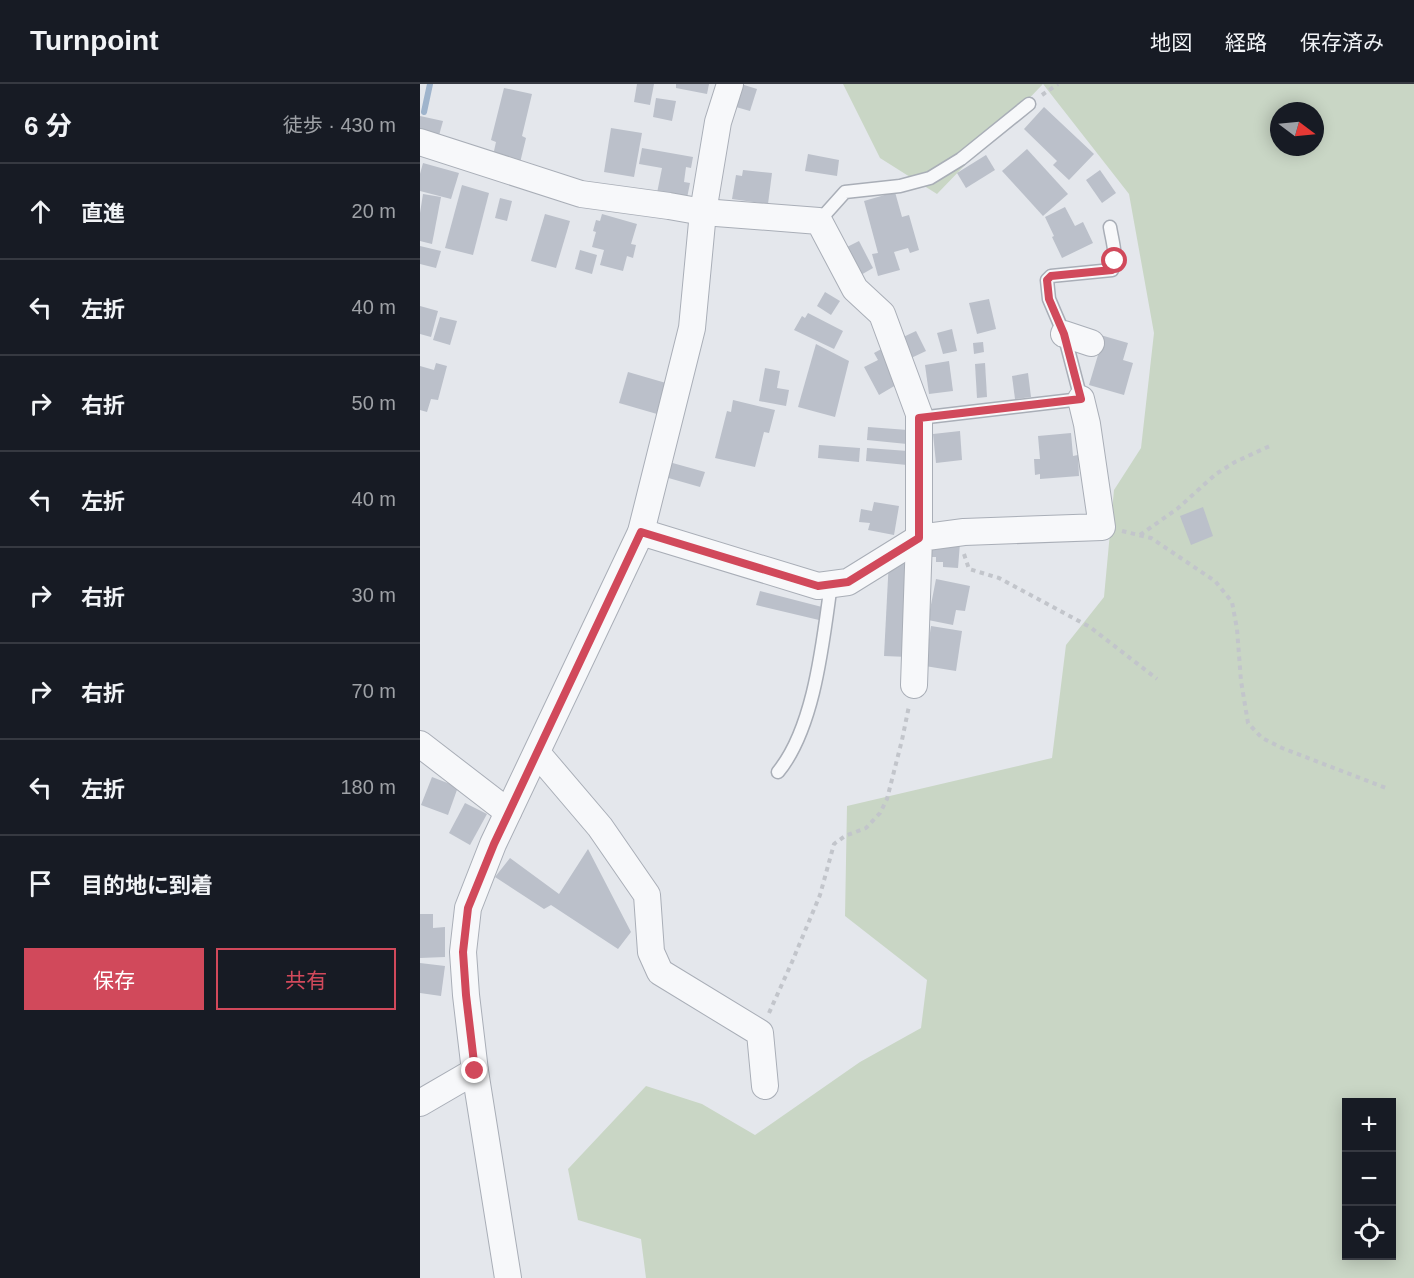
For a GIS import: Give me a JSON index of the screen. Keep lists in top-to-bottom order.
{
  "north": "right",
  "page": {
    "header": "Turnpoint",
    "nav": ["地図", "経路", "保存済み"],
    "heading": ["6 分", "徒歩 · 430 m"],
    "list": [
      ["直進", "20 m"],
      ["左折", "40 m"],
      ["右折", "50 m"],
      ["左折", "40 m"],
      ["右折", "30 m"],
      ["右折", "70 m"],
      ["左折", "180 m"],
      "目的地に到着"
    ],
    "buttons": ["保存", "共有"],
    "map_buttons": ["+", "−"]
  }
}
